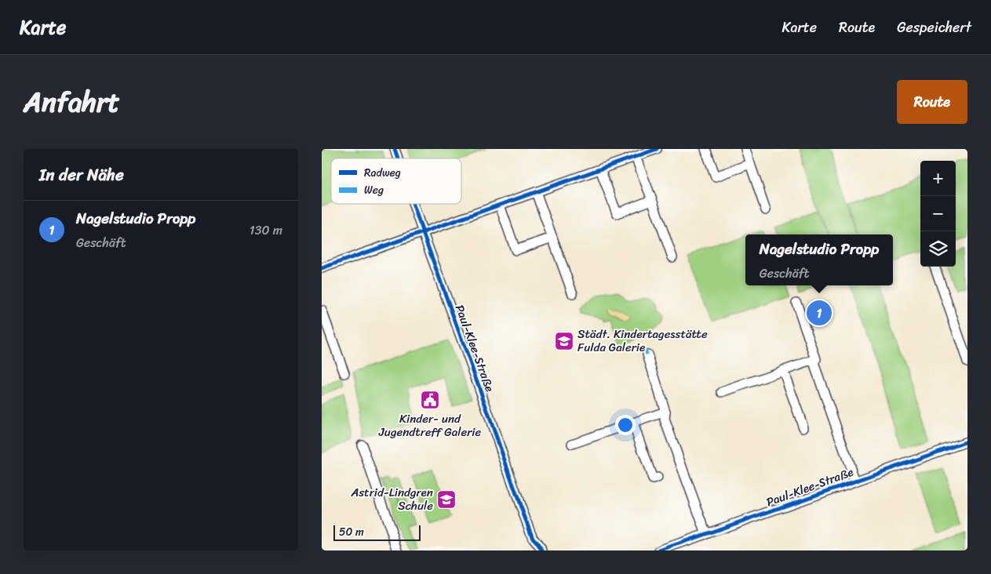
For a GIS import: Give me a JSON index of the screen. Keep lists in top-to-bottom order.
{
  "streets": {
    "street": ["Paul-Klee-Straße"]
  },
  "places": {
    "school or university": ["Städt. Kindertagesstätte Fulda Galerie", "Astrid-Lindgren Schule"],
    "public building": ["Kinder- und Jugendtreff Galerie"]
  },
  "legend": ["Radweg", "Weg"],
  "scale_bar": "50 m",
  "page": {
    "header": "Karte",
    "nav": ["Karte", "Route", "Gespeichert"],
    "title": "Anfahrt",
    "buttons": "Route",
    "heading": "In der Nähe",
    "map_buttons": ["+", "−"],
    "list": [
      {
        "mark": "1",
        "name": "Nagelstudio Propp",
        "note": "Geschäft",
        "value": "130 m"
      }
    ],
    "popup": ["Nagelstudio Propp", "Geschäft"],
    "pins": "1",
    "scale": "50 m"
  }
}
